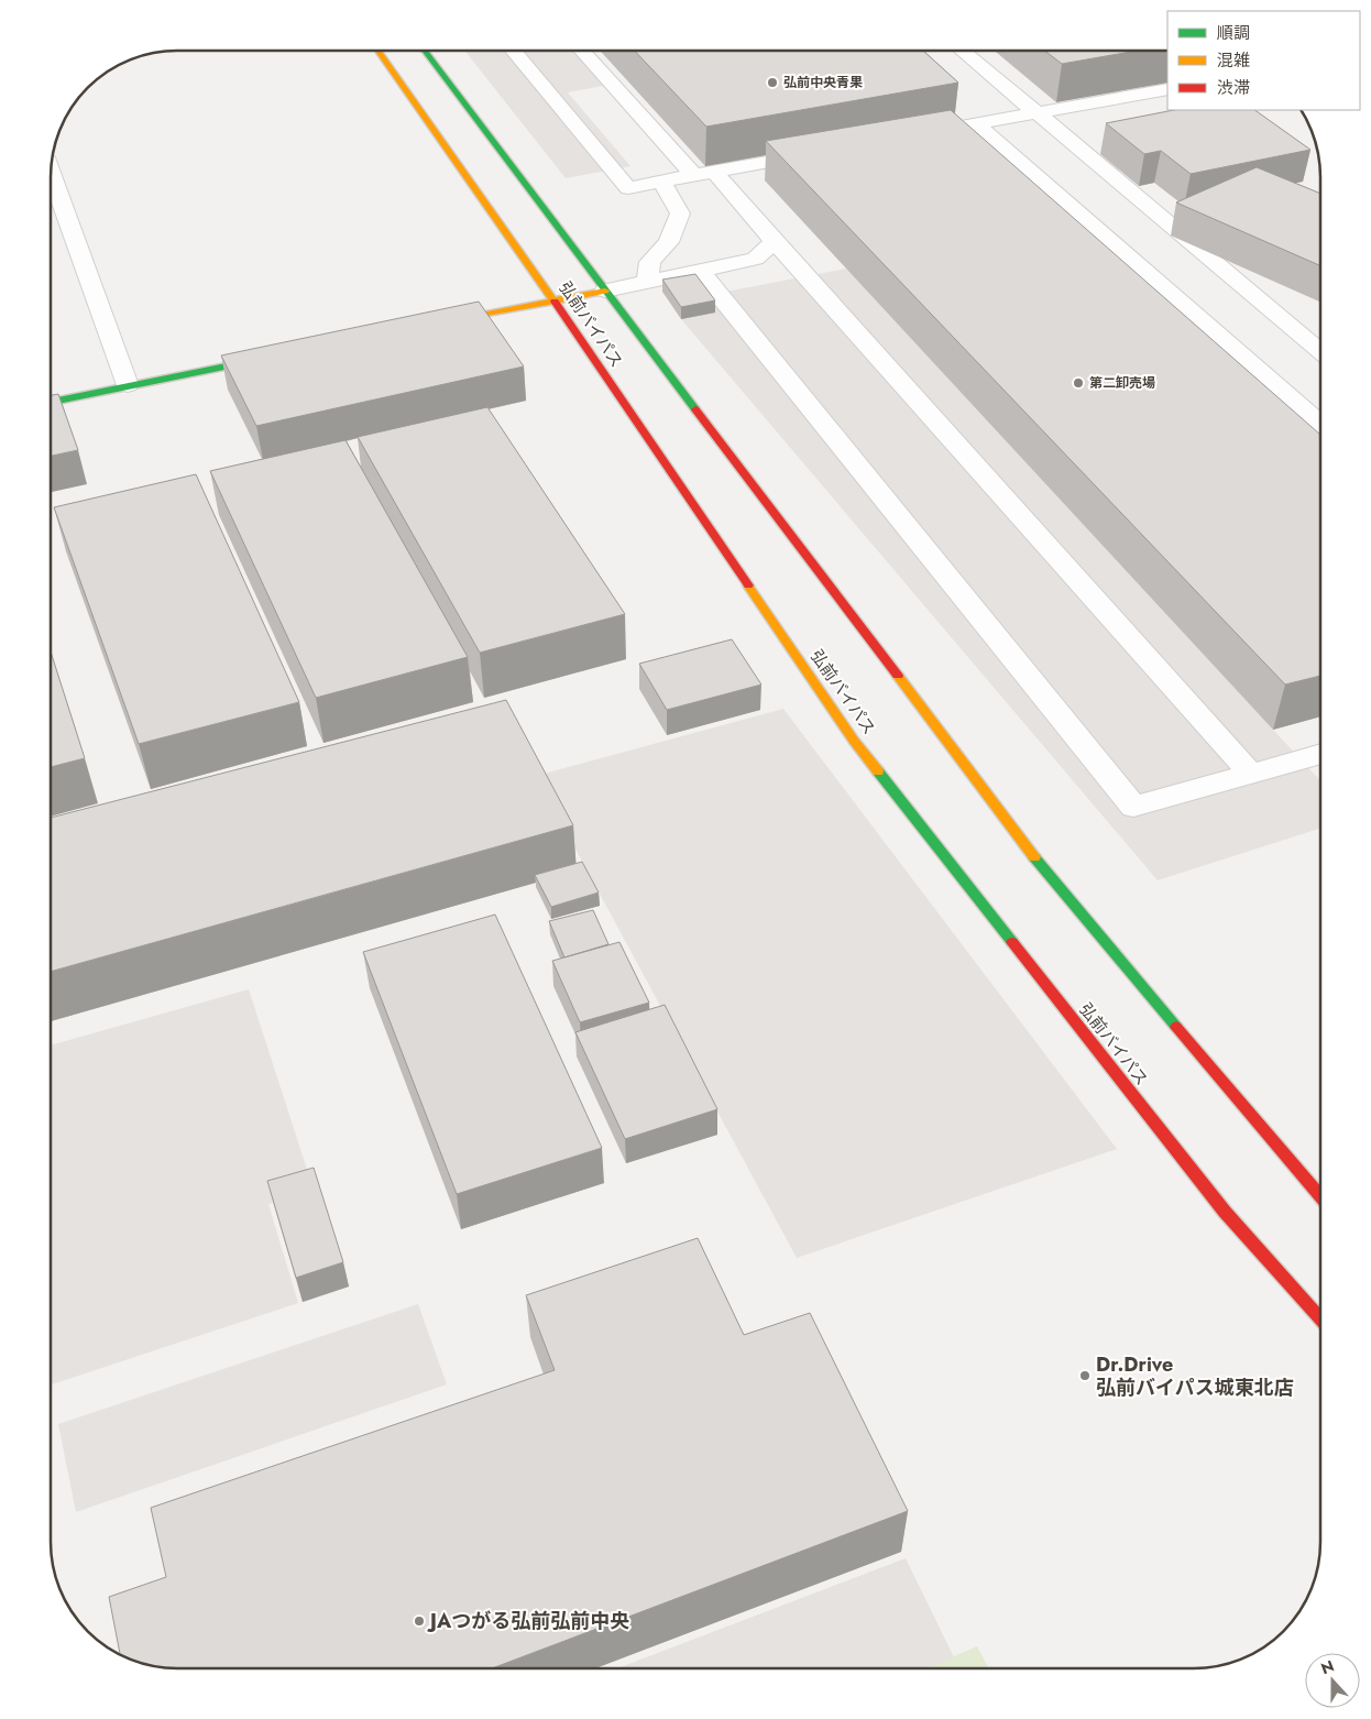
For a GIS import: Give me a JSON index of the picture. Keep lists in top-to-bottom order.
{
  "streets": {
    "main road": ["弘前バイパス"]
  },
  "places": [
    "弘前中央青果",
    "第二卸売場",
    "Dr.Drive 弘前バイパス城東北店",
    "JAつがる弘前弘前中央"
  ],
  "legend": ["順調", "混雑", "渋滞"],
  "north": "top"
}
